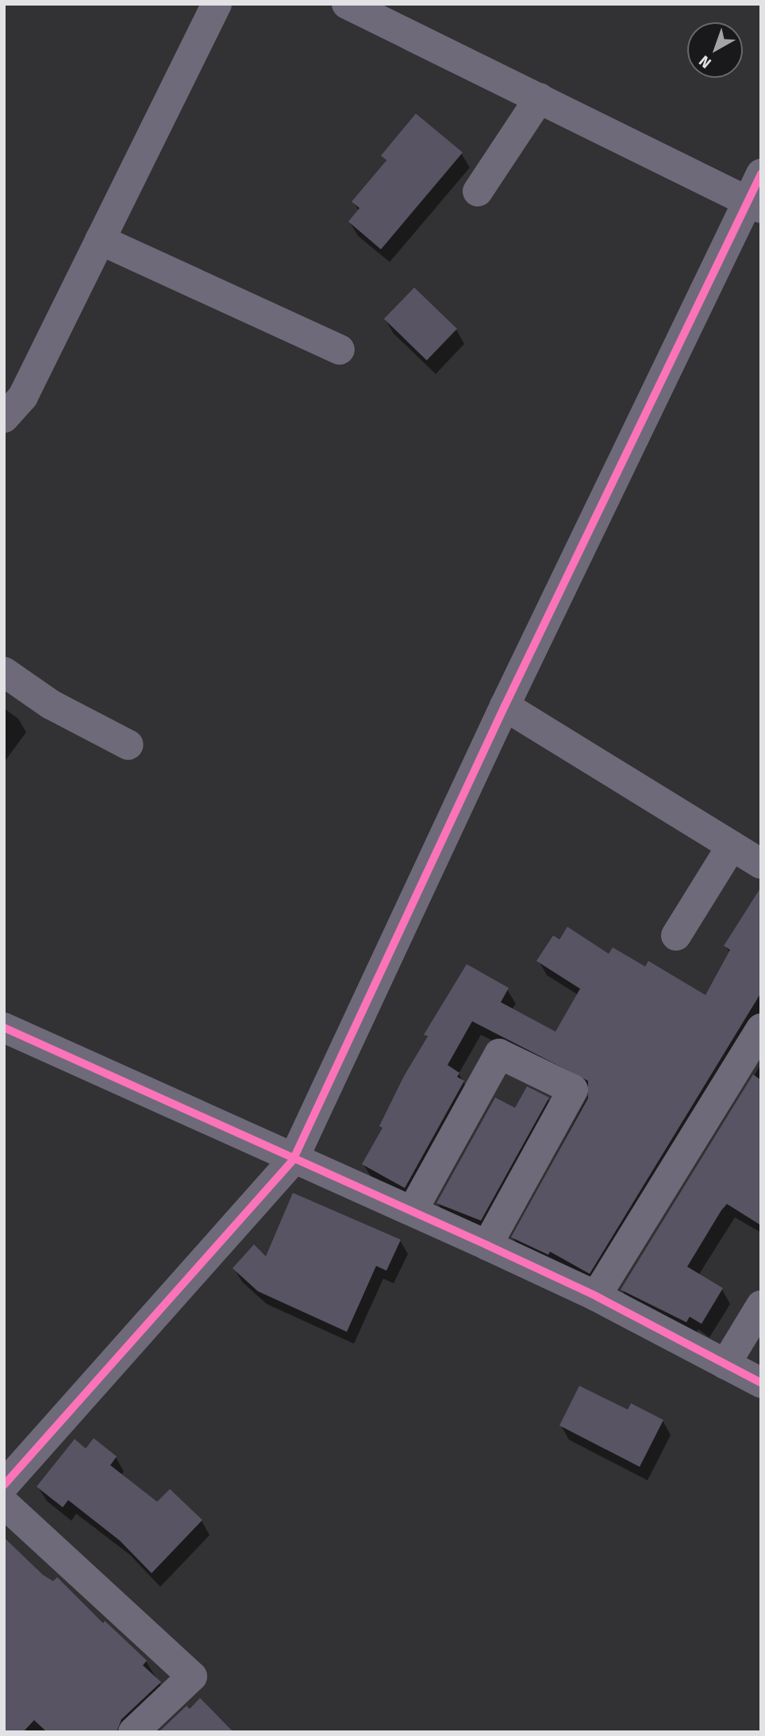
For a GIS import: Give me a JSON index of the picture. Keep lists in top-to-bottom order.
{
  "north": "bottom left"
}
